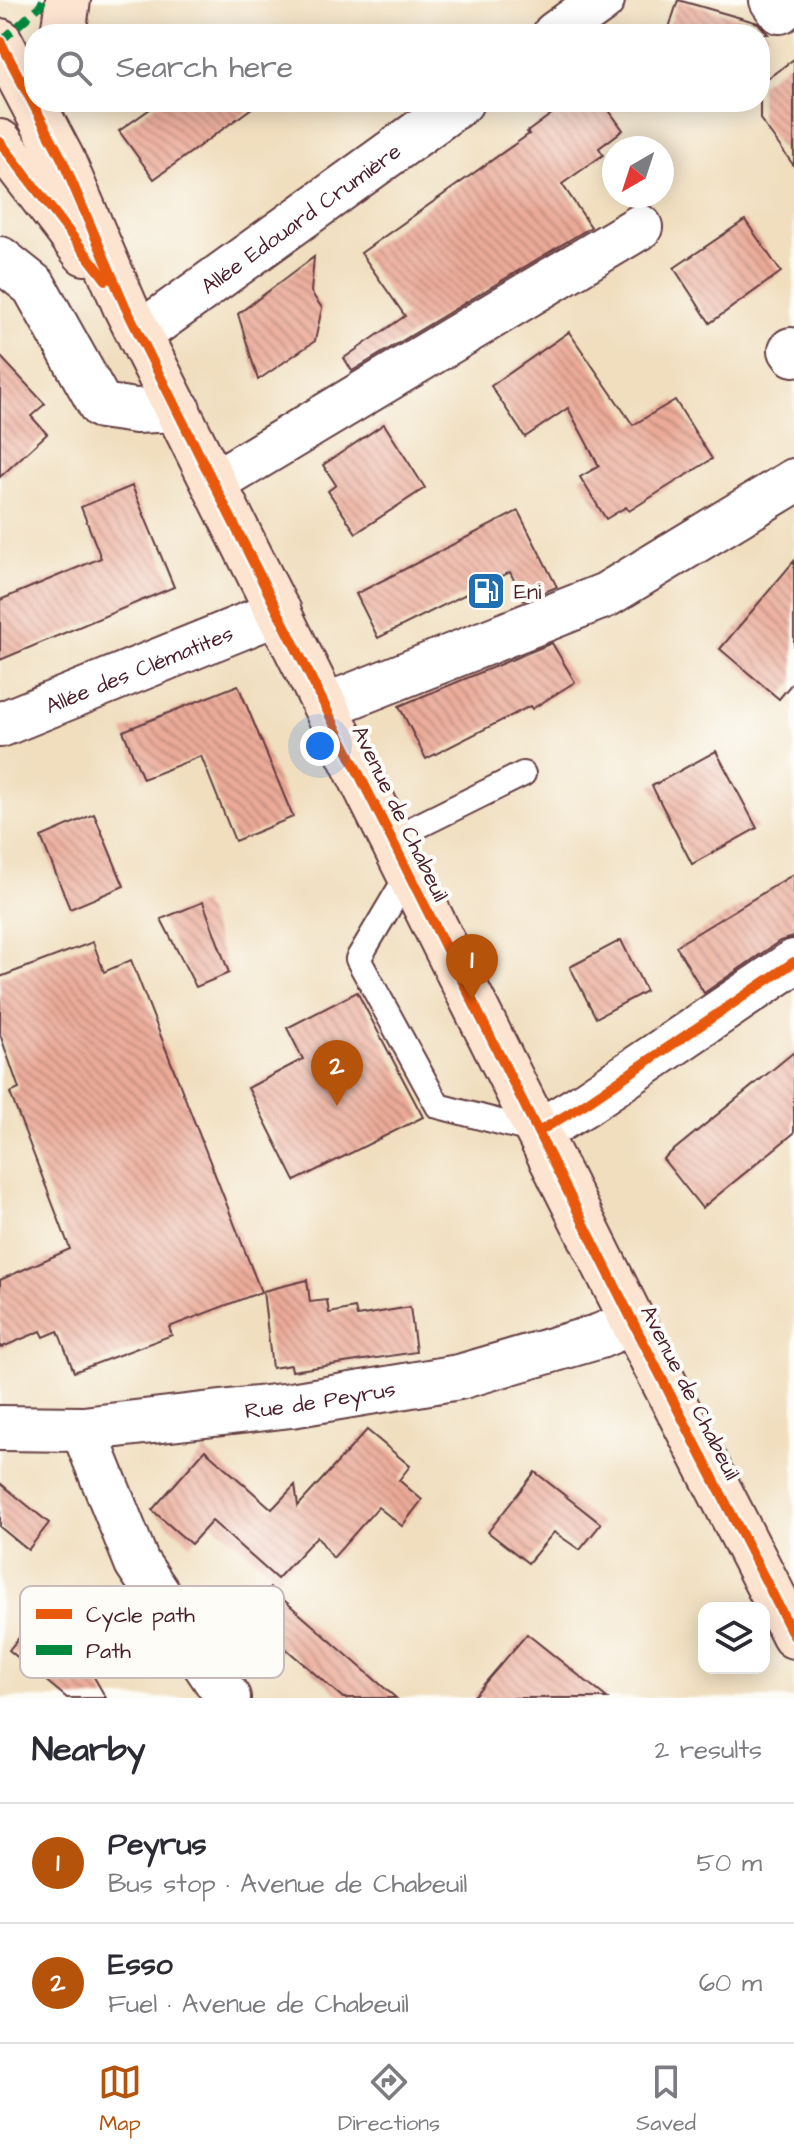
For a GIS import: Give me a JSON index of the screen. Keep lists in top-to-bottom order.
{
  "streets": {
    "main road": ["Avenue de Chabeuil"],
    "street": ["Allée Edouard Crumière", "Allée des Clématites", "Rue de Peyrus"]
  },
  "crossings": [
    ["Allée Edouard Crumière", "Avenue de Chabeuil"],
    ["Allée des Clématites", "Avenue de Chabeuil"],
    ["Avenue de Chabeuil", "Rue de Peyrus"]
  ],
  "places": {
    "fuel station": ["Eni"]
  },
  "legend": ["Cycle path", "Path"],
  "north": "bottom left",
  "page": {
    "search": "Search here",
    "pins": ["1", "2"],
    "heading": ["Nearby", "2 results"],
    "list": [
      {
        "mark": "1",
        "name": "Peyrus",
        "note": "Bus stop · Avenue de Chabeuil",
        "value": "50 m"
      },
      {
        "mark": "2",
        "name": "Esso",
        "note": "Fuel · Avenue de Chabeuil",
        "value": "60 m"
      }
    ],
    "nav": ["Map", "Directions", "Saved"]
  }
}
